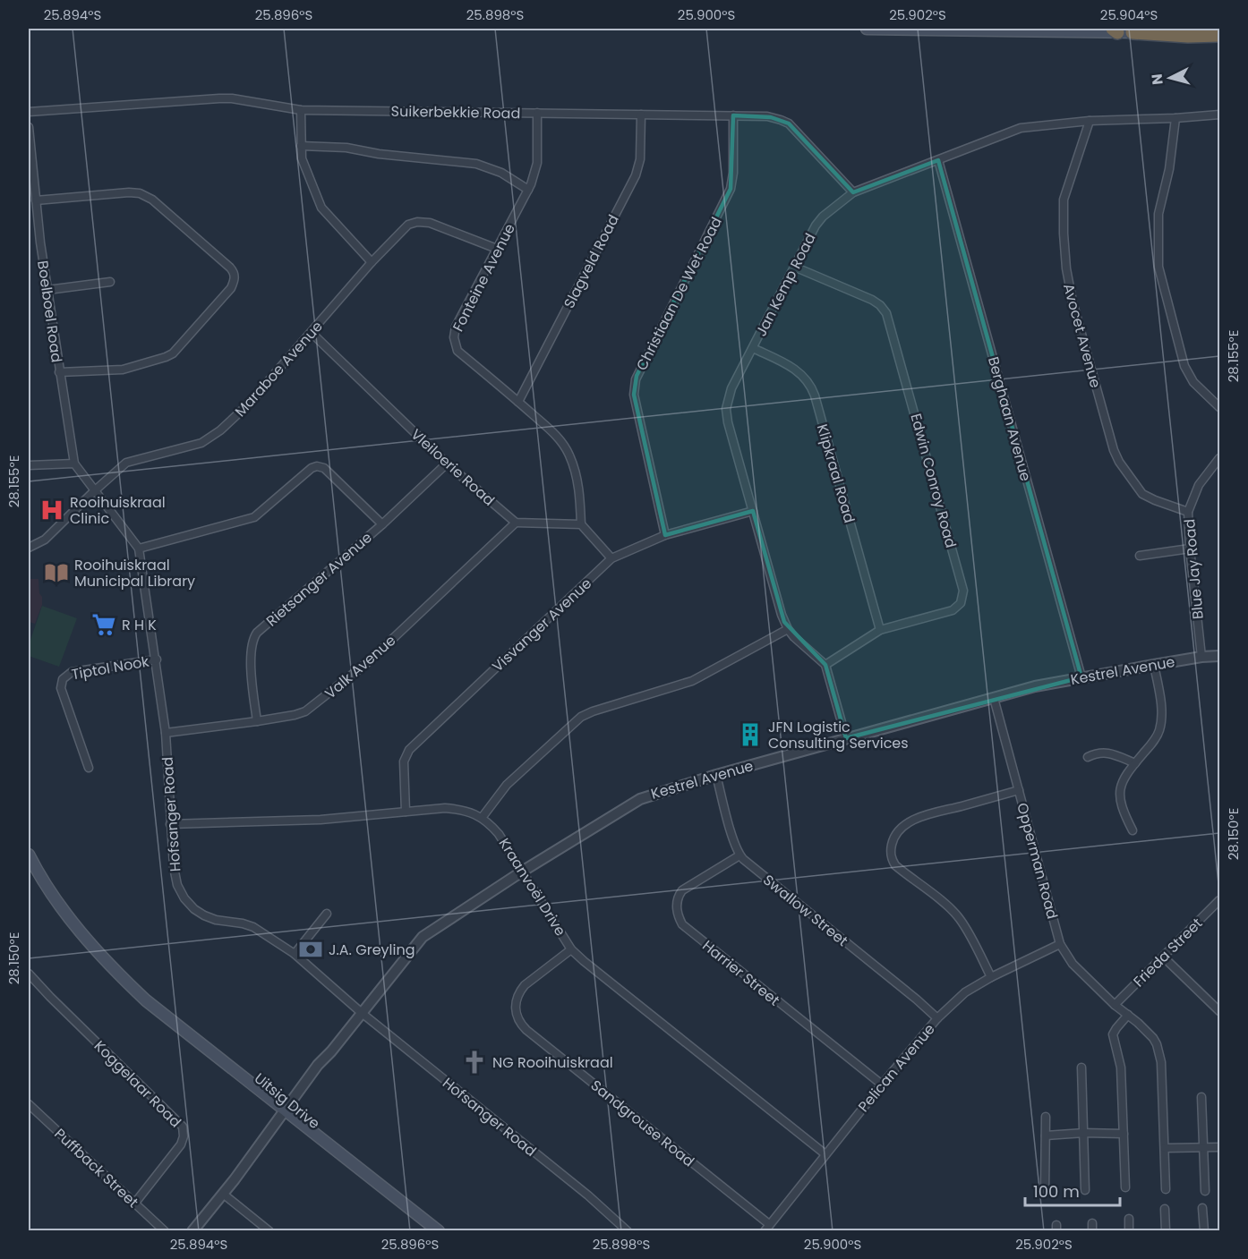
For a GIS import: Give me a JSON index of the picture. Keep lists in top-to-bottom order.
{
  "streets": {
    "main road": ["Uitsig Drive"],
    "street": [
      "Suikerbekkie Road",
      "Slagveld Road",
      "Fonteine Avenue",
      "Jan Kemp Road",
      "Christiaan De Wet Road",
      "Boelboel Road",
      "Avocet Avenue",
      "Maraboe Avenue",
      "Berghaan Avenue",
      "Vleiloerie Road",
      "Klipkraal Road",
      "Edwin Conroy Road",
      "Blue Jay Road",
      "Rietsanger Avenue",
      "Visvanger Avenue",
      "Valk Avenue",
      "Tiptol Nook",
      "Kestrel Avenue",
      "Hofsanger Road",
      "Opperman Road",
      "Kraanvoël Drive",
      "Swallow Street",
      "Frieda Street",
      "Harrier Street",
      "Pelican Avenue",
      "Koggelaar Road",
      "Sandgrouse Road",
      "Puffback Street"
    ]
  },
  "crossings": [
    ["Suikerbekkie Road", "Slagveld Road"],
    ["Suikerbekkie Road", "Fonteine Avenue"],
    ["Suikerbekkie Road", "Jan Kemp Road"],
    ["Suikerbekkie Road", "Christiaan De Wet Road"],
    ["Slagveld Road", "Fonteine Avenue"],
    ["Fonteine Avenue", "Maraboe Avenue"],
    ["Jan Kemp Road", "Avocet Avenue"],
    ["Jan Kemp Road", "Berghaan Avenue"],
    ["Jan Kemp Road", "Klipkraal Road"],
    ["Jan Kemp Road", "Edwin Conroy Road"],
    ["Jan Kemp Road", "Visvanger Avenue"],
    ["Christiaan De Wet Road", "Visvanger Avenue"],
    ["Boelboel Road", "Hofsanger Road"],
    ["Avocet Avenue", "Blue Jay Road"],
    ["Maraboe Avenue", "Vleiloerie Road"],
    ["Maraboe Avenue", "Hofsanger Road"],
    ["Berghaan Avenue", "Kestrel Avenue"],
    ["Vleiloerie Road", "Rietsanger Avenue"],
    ["Vleiloerie Road", "Valk Avenue"],
    ["Klipkraal Road", "Edwin Conroy Road"],
    ["Blue Jay Road", "Kestrel Avenue"],
    ["Rietsanger Avenue", "Valk Avenue"],
    ["Visvanger Avenue", "Kraanvoël Drive"],
    ["Valk Avenue", "Hofsanger Road"],
    ["Tiptol Nook", "Hofsanger Road"],
    ["Kestrel Avenue", "Hofsanger Road"],
    ["Kestrel Avenue", "Opperman Road"],
    ["Kestrel Avenue", "Kraanvoël Drive"],
    ["Kestrel Avenue", "Uitsig Drive"],
    ["Hofsanger Road", "Kraanvoël Drive"],
    ["Opperman Road", "Frieda Street"],
    ["Opperman Road", "Pelican Avenue"],
    ["Kraanvoël Drive", "Pelican Avenue"],
    ["Kraanvoël Drive", "Sandgrouse Road"],
    ["Swallow Street", "Harrier Street"],
    ["Swallow Street", "Pelican Avenue"],
    ["Harrier Street", "Pelican Avenue"],
    ["Pelican Avenue", "Sandgrouse Road"],
    ["Koggelaar Road", "Puffback Street"]
  ],
  "places": {
    "hospital": ["Rooihuiskraal Clinic"],
    "library": ["Rooihuiskraal Municipal Library"],
    "supermarket": ["R H K"],
    "building": ["JFN Logistic Consulting Services"],
    "bank": ["J.A. Greyling"],
    "church": ["NG Rooihuiskraal"]
  },
  "scale_bar": "100 m",
  "north": "left",
  "coordinates": [
    "25.894°S",
    "25.896°S",
    "25.898°S",
    "25.900°S",
    "25.902°S",
    "25.904°S",
    "28.155°E",
    "28.150°E"
  ]
}
